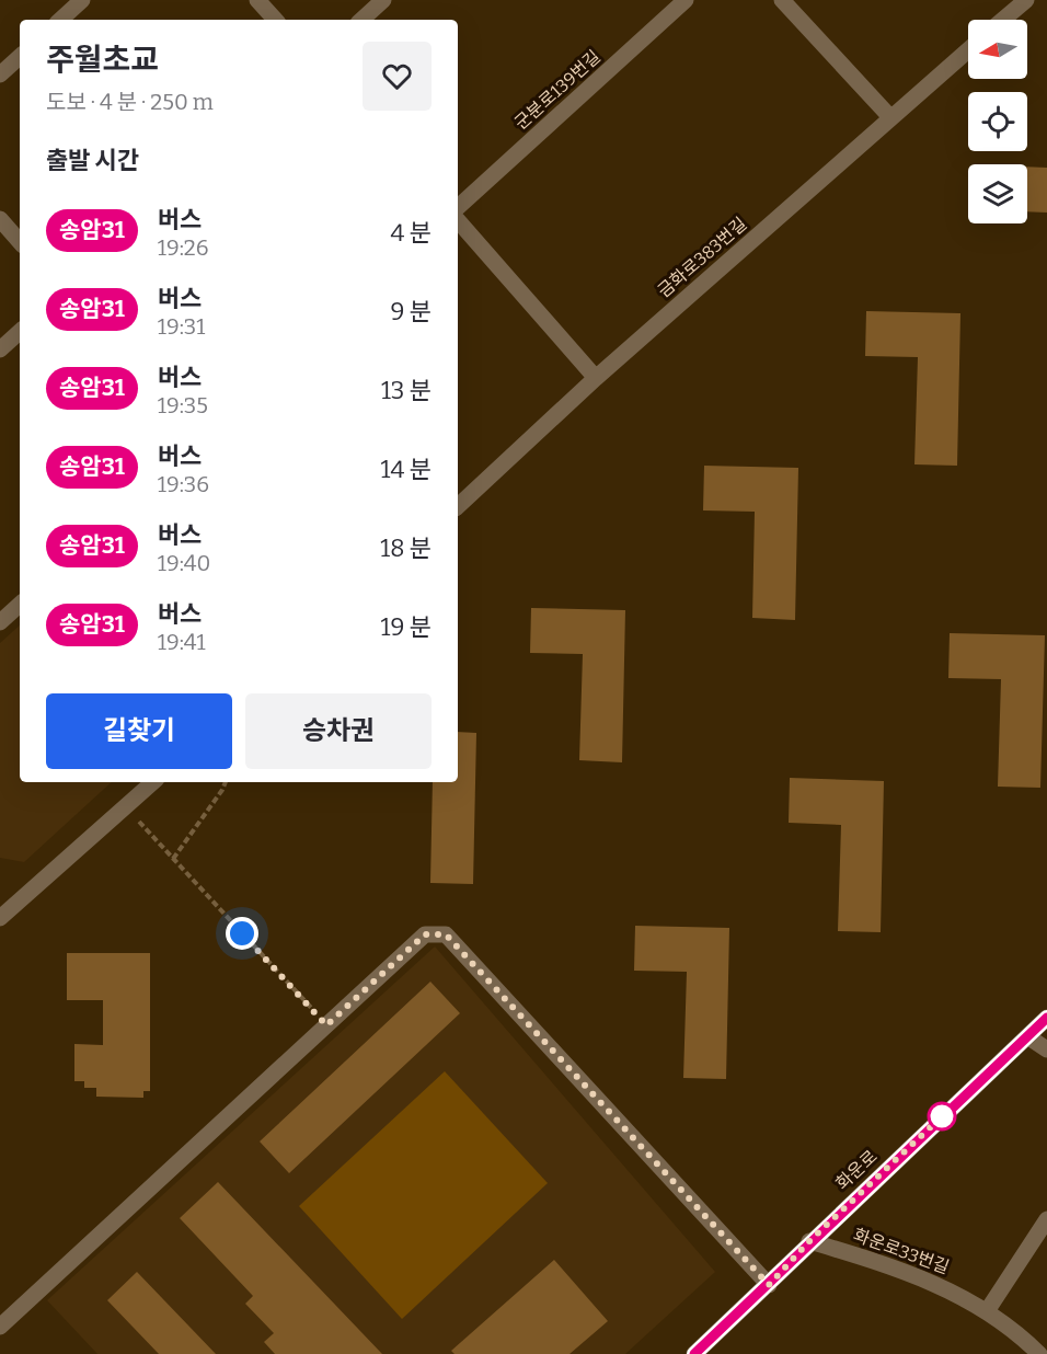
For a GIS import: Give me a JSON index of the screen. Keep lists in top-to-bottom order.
{
  "streets": {
    "street": [
      "군분로139번길",
      "금화로383번길",
      "화운로",
      "화운로33번길"
    ]
  },
  "crossings": [
    ["화운로", "화운로33번길"]
  ],
  "lines": ["bus line 송암31"],
  "north": "left",
  "page": {
    "heading": [
      ["주월초교", "도보 · 4 분 · 250 m"],
      "출발 시간"
    ],
    "list": [
      {
        "mark": "송암31",
        "name": "버스",
        "note": "19:26",
        "value": "4 분"
      },
      {
        "mark": "송암31",
        "name": "버스",
        "note": "19:31",
        "value": "9 분"
      },
      {
        "mark": "송암31",
        "name": "버스",
        "note": "19:35",
        "value": "13 분"
      },
      {
        "mark": "송암31",
        "name": "버스",
        "note": "19:36",
        "value": "14 분"
      },
      {
        "mark": "송암31",
        "name": "버스",
        "note": "19:40",
        "value": "18 분"
      },
      {
        "mark": "송암31",
        "name": "버스",
        "note": "19:41",
        "value": "19 분"
      }
    ],
    "buttons": ["길찾기", "승차권"]
  }
}
